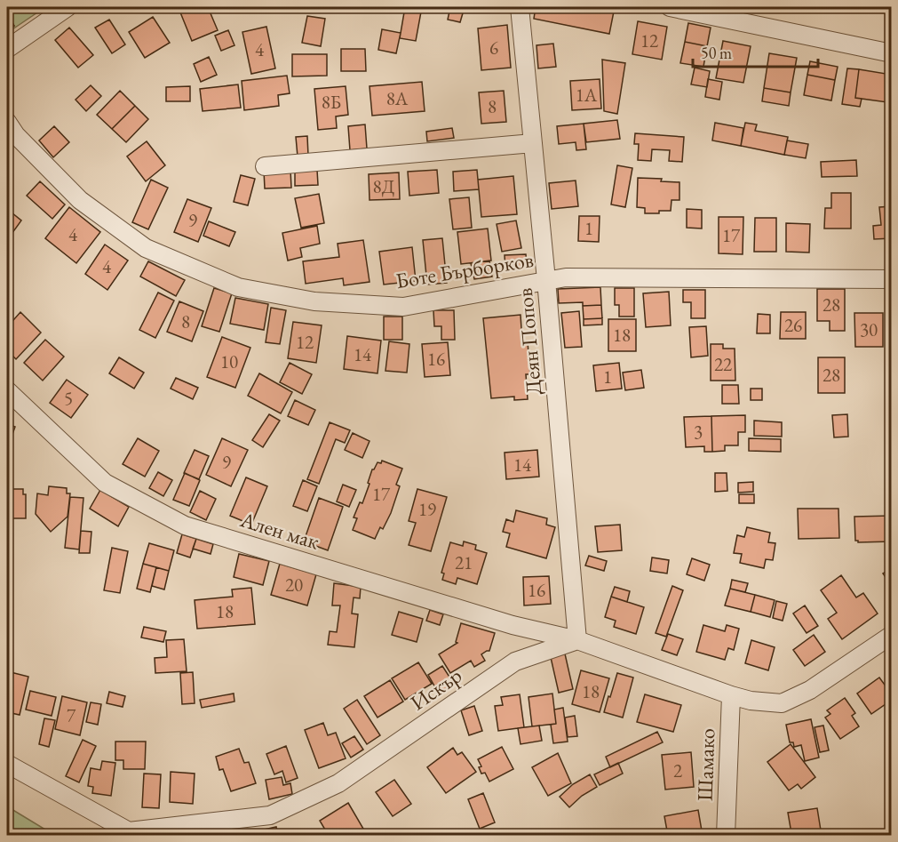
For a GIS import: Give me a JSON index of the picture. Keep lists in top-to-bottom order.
{
  "streets": {
    "street": [
      "Боте Бърборков",
      "Деян Попов",
      "Ален мак",
      "Искър",
      "Шамако"
    ]
  },
  "crossings": [
    ["Боте Бърборков", "Деян Попов"],
    ["Деян Попов", "Ален мак"],
    ["Деян Попов", "Искър"],
    ["Ален мак", "Искър"]
  ],
  "house_numbers": [
    "12",
    "6",
    "4",
    "1А",
    "8А",
    "8Б",
    "8",
    "8Д",
    "9",
    "1",
    "4",
    "17",
    "4",
    "28",
    "8",
    "26",
    "30",
    "18",
    "12",
    "14",
    "16",
    "10",
    "22",
    "28",
    "1",
    "5",
    "3",
    "9",
    "14",
    "17",
    "19",
    "21",
    "20",
    "16",
    "18",
    "18",
    "7",
    "2"
  ],
  "scale_bar": "50 m"
}
